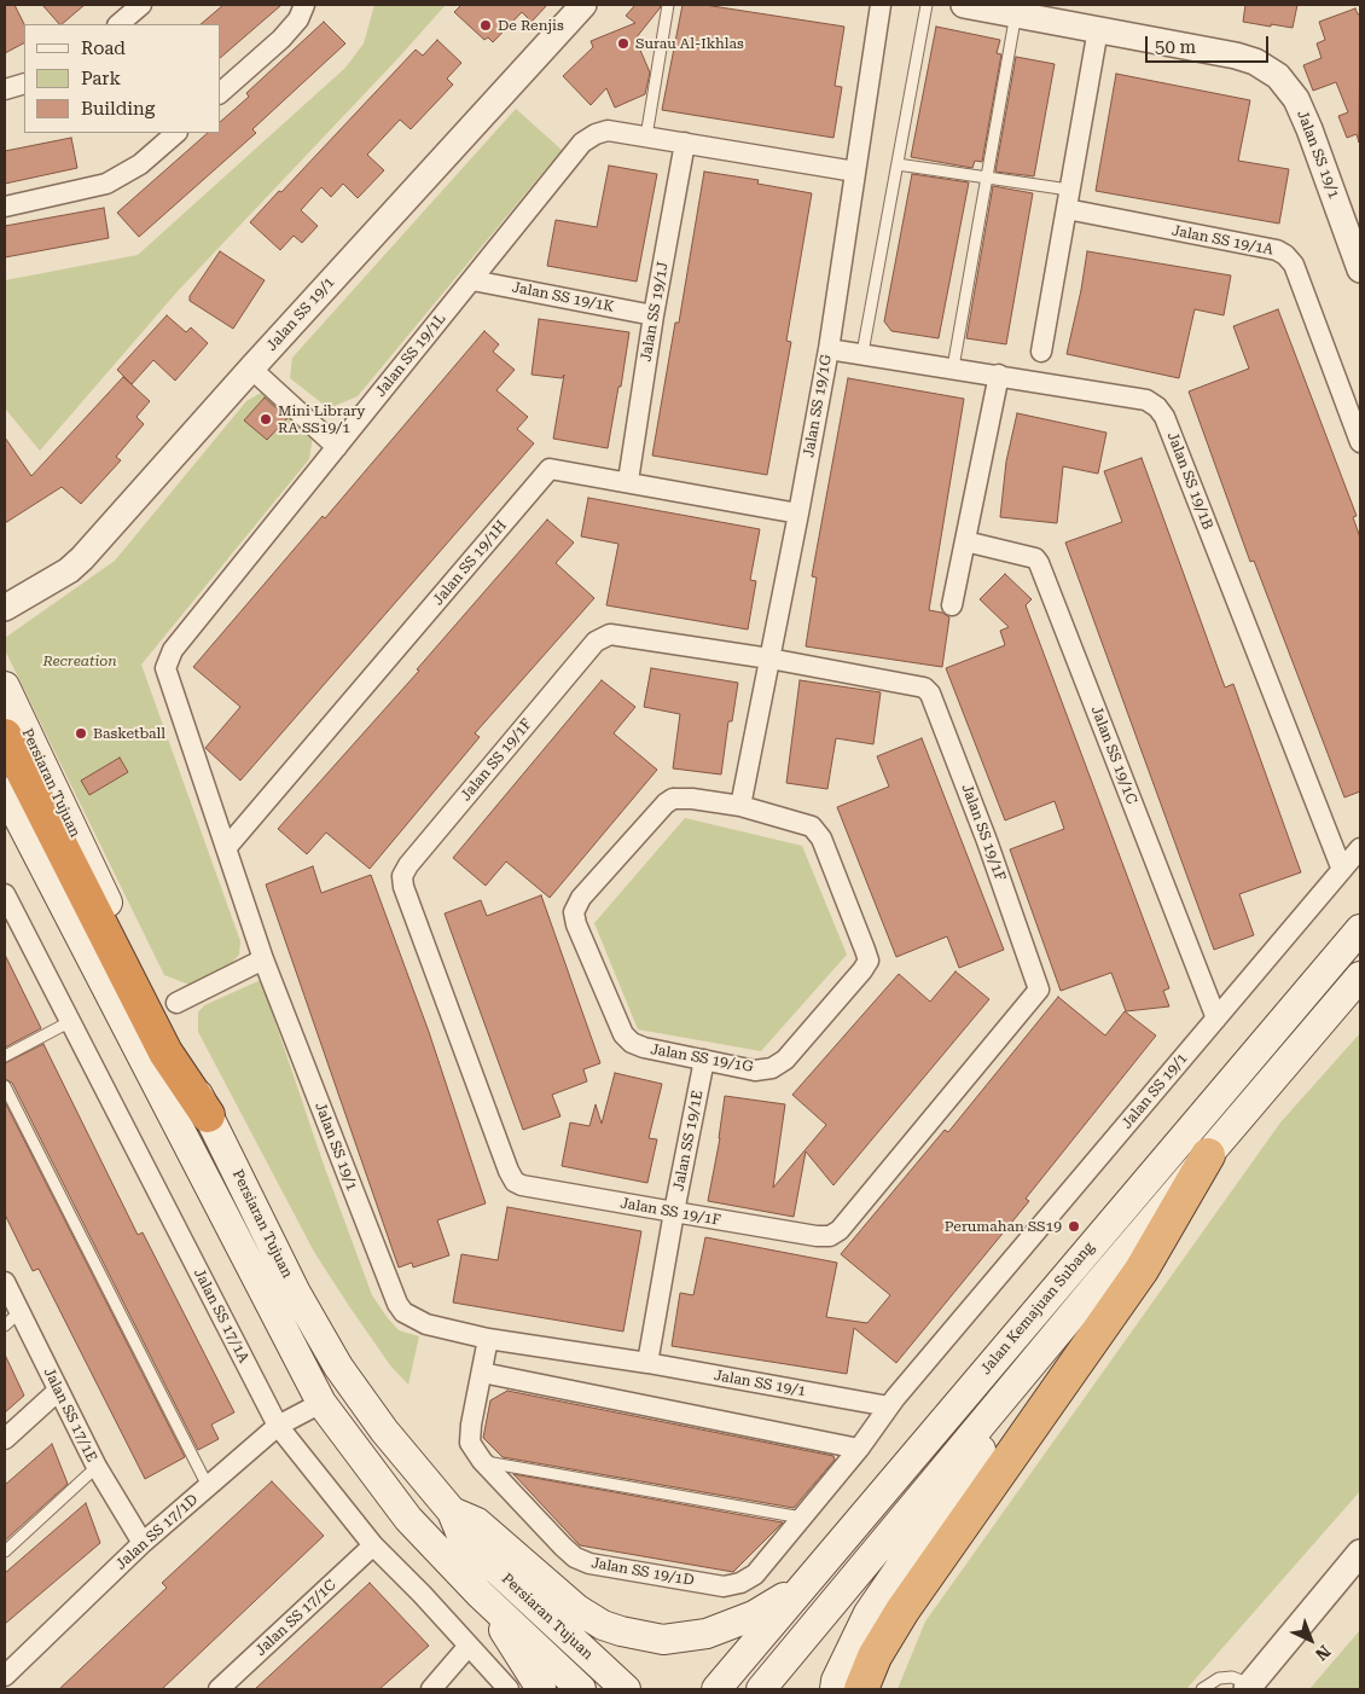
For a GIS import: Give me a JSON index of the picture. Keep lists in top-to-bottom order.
{
  "streets": {
    "main road": ["Persiaran Tujuan", "Jalan Kemajuan Subang"],
    "street": [
      "Jalan SS 19/1",
      "Jalan SS 19/1A",
      "Jalan SS 19/1K",
      "Jalan SS 19/1J",
      "Jalan SS 19/1L",
      "Jalan SS 19/1G",
      "Jalan SS 19/1B",
      "Jalan SS 19/1H",
      "Jalan SS 19/1C",
      "Jalan SS 19/1F",
      "Jalan SS 19/1E",
      "Jalan SS 17/1A",
      "Jalan SS 17/1E",
      "Jalan SS 17/1D",
      "Jalan SS 19/1D",
      "Jalan SS 17/1C"
    ]
  },
  "crossings": [
    ["Jalan SS 19/1", "Jalan SS 19/1L"],
    ["Jalan SS 19/1", "Jalan SS 19/1B"],
    ["Jalan SS 19/1", "Jalan SS 19/1H"],
    ["Jalan SS 19/1", "Jalan SS 19/1C"],
    ["Jalan SS 19/1", "Jalan SS 19/1E"],
    ["Jalan SS 19/1", "Jalan SS 19/1D"],
    ["Jalan SS 19/1K", "Jalan SS 19/1J"],
    ["Jalan SS 19/1K", "Jalan SS 19/1L"],
    ["Jalan SS 19/1J", "Jalan SS 19/1L"],
    ["Jalan SS 19/1J", "Jalan SS 19/1H"],
    ["Jalan SS 19/1L", "Jalan SS 19/1G"],
    ["Jalan SS 19/1L", "Jalan SS 19/1H"],
    ["Jalan SS 19/1G", "Jalan SS 19/1B"],
    ["Jalan SS 19/1G", "Jalan SS 19/1H"],
    ["Jalan SS 19/1G", "Jalan SS 19/1F"],
    ["Jalan SS 19/1G", "Jalan SS 19/1E"],
    ["Jalan SS 19/1F", "Jalan SS 19/1E"],
    ["Persiaran Tujuan", "Jalan SS 17/1D"],
    ["Jalan SS 17/1A", "Jalan SS 17/1D"],
    ["Jalan SS 17/1A", "Jalan SS 17/1C"],
    ["Jalan SS 17/1E", "Jalan SS 17/1D"]
  ],
  "parks": ["Recreation"],
  "places": [
    "De Renjis",
    "Surau Al-Ikhlas",
    "Mini Library RA SS19/1",
    "Basketball",
    "Perumahan SS19"
  ],
  "legend": ["Road", "Park", "Building"],
  "scale_bar": "50 m",
  "north": "bottom right"
}
